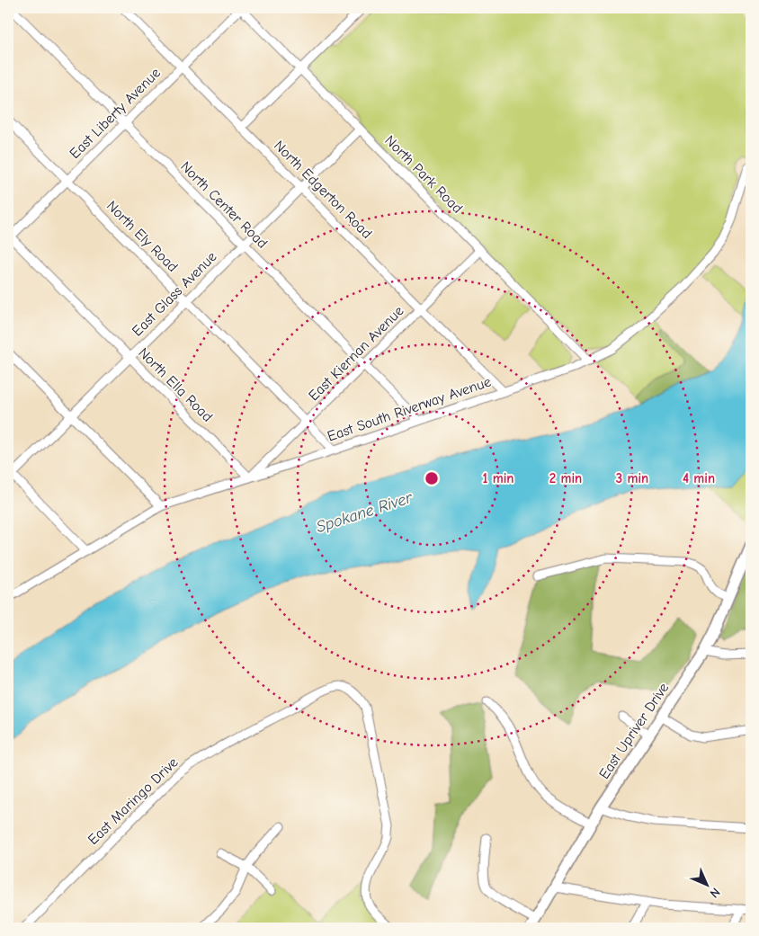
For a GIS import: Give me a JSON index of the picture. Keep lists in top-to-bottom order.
{
  "streets": {
    "main road": ["East Upriver Drive"],
    "street": [
      "East Liberty Avenue",
      "North Park Road",
      "North Edgerton Road",
      "North Center Road",
      "North Ely Road",
      "East Glass Avenue",
      "East Kiernan Avenue",
      "North Ella Road",
      "East South Riverway Avenue",
      "East Maringo Drive"
    ]
  },
  "crossings": [
    ["East Liberty Avenue", "North Park Road"],
    ["East Liberty Avenue", "North Edgerton Road"],
    ["East Liberty Avenue", "North Center Road"],
    ["East Liberty Avenue", "North Ely Road"],
    ["East Liberty Avenue", "North Ella Road"],
    ["North Park Road", "East Glass Avenue"],
    ["North Park Road", "East Kiernan Avenue"],
    ["North Park Road", "East South Riverway Avenue"],
    ["North Edgerton Road", "East Glass Avenue"],
    ["North Edgerton Road", "East Kiernan Avenue"],
    ["North Edgerton Road", "East South Riverway Avenue"],
    ["North Center Road", "East Glass Avenue"],
    ["North Center Road", "East Kiernan Avenue"],
    ["North Center Road", "East South Riverway Avenue"],
    ["North Ely Road", "East Glass Avenue"],
    ["North Ely Road", "East Kiernan Avenue"],
    ["North Ely Road", "East South Riverway Avenue"],
    ["East Glass Avenue", "North Ella Road"],
    ["East Kiernan Avenue", "North Ella Road"],
    ["East Kiernan Avenue", "East South Riverway Avenue"],
    ["North Ella Road", "East South Riverway Avenue"]
  ],
  "water": ["Spokane River"],
  "north": "bottom right",
  "rings": [
    "1 min",
    "2 min",
    "3 min",
    "4 min"
  ]
}
